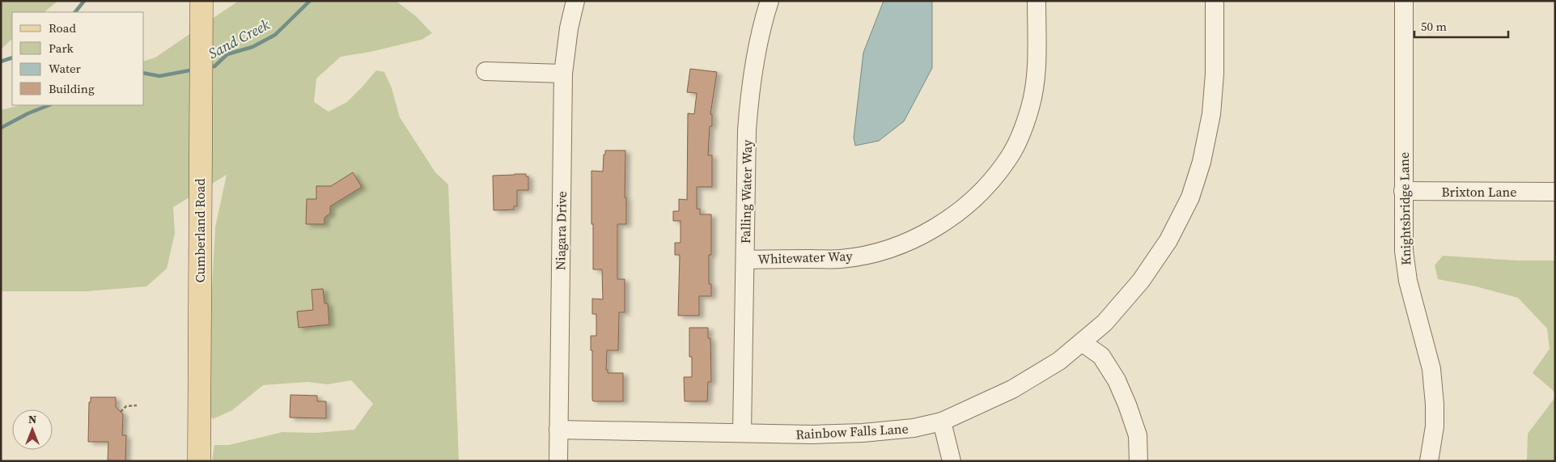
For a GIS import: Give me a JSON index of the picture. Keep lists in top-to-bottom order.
{
  "streets": {
    "main road": ["Cumberland Road"],
    "street": [
      "Falling Water Way",
      "Brixton Lane",
      "Knightsbridge Lane",
      "Niagara Drive",
      "Whitewater Way",
      "Rainbow Falls Lane"
    ]
  },
  "crossings": [
    ["Falling Water Way", "Whitewater Way"],
    ["Falling Water Way", "Rainbow Falls Lane"],
    ["Brixton Lane", "Knightsbridge Lane"],
    ["Niagara Drive", "Rainbow Falls Lane"]
  ],
  "water": ["Sand Creek"],
  "legend": [
    "Road",
    "Park",
    "Water",
    "Building"
  ],
  "scale_bar": "50 m",
  "north": "top"
}
